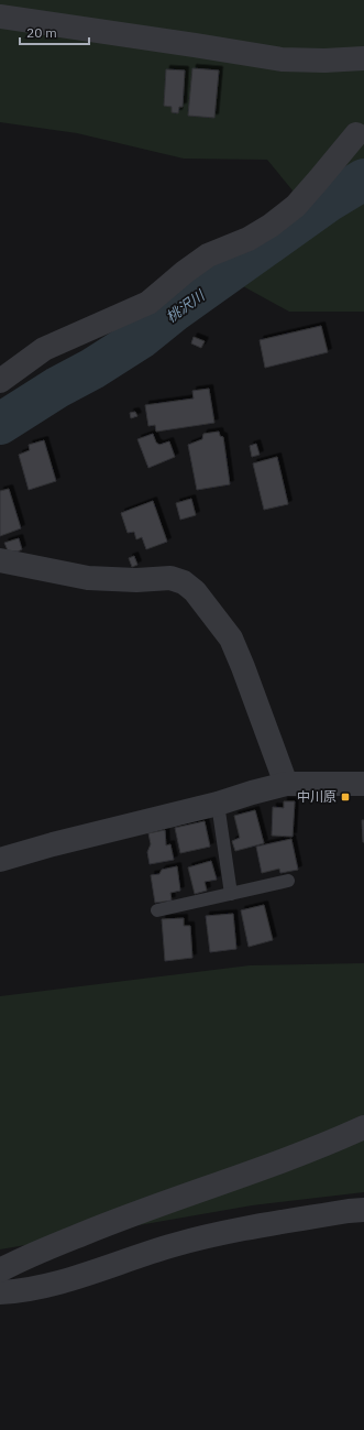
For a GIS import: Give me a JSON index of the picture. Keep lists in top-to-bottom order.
{
  "water": ["桃沢川"],
  "places": {
    "transit": ["中川原"]
  },
  "scale_bar": "20 m"
}
